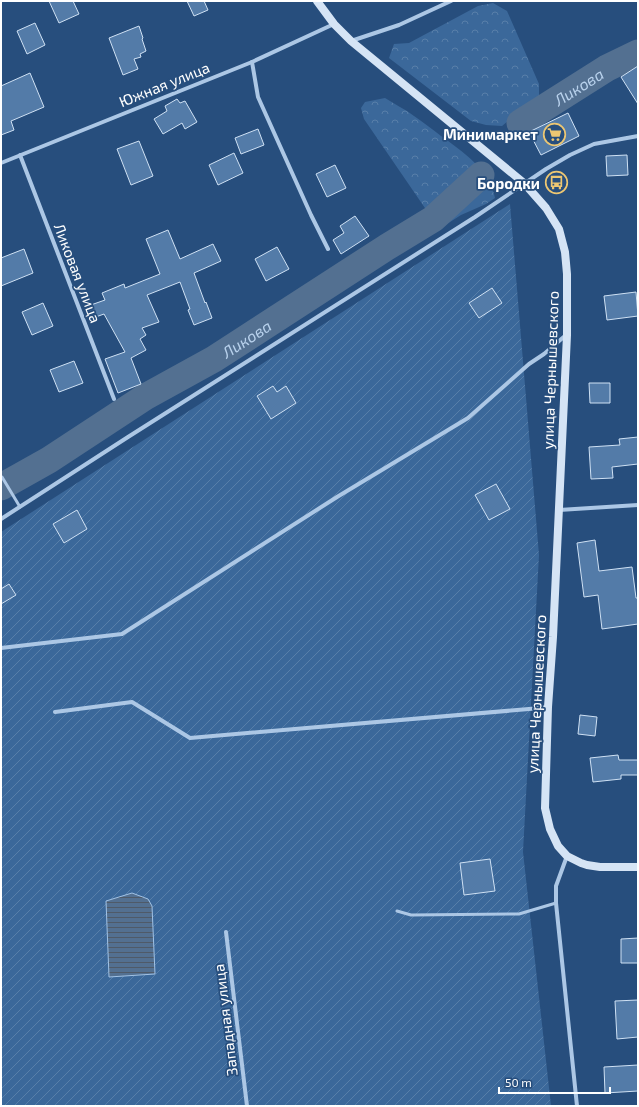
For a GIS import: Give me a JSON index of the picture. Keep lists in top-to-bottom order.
{
  "streets": {
    "street": [
      "Южная улица",
      "Ликовая улица",
      "улица Чернышевского",
      "Западная улица"
    ]
  },
  "crossings": [
    ["Южная улица", "Ликовая улица"],
    ["Южная улица", "улица Чернышевского"]
  ],
  "water": ["Ликова"],
  "places": {
    "supermarket": ["Минимаркет"],
    "bus stop": ["Бородки"]
  },
  "scale_bar": "50 m"
}
